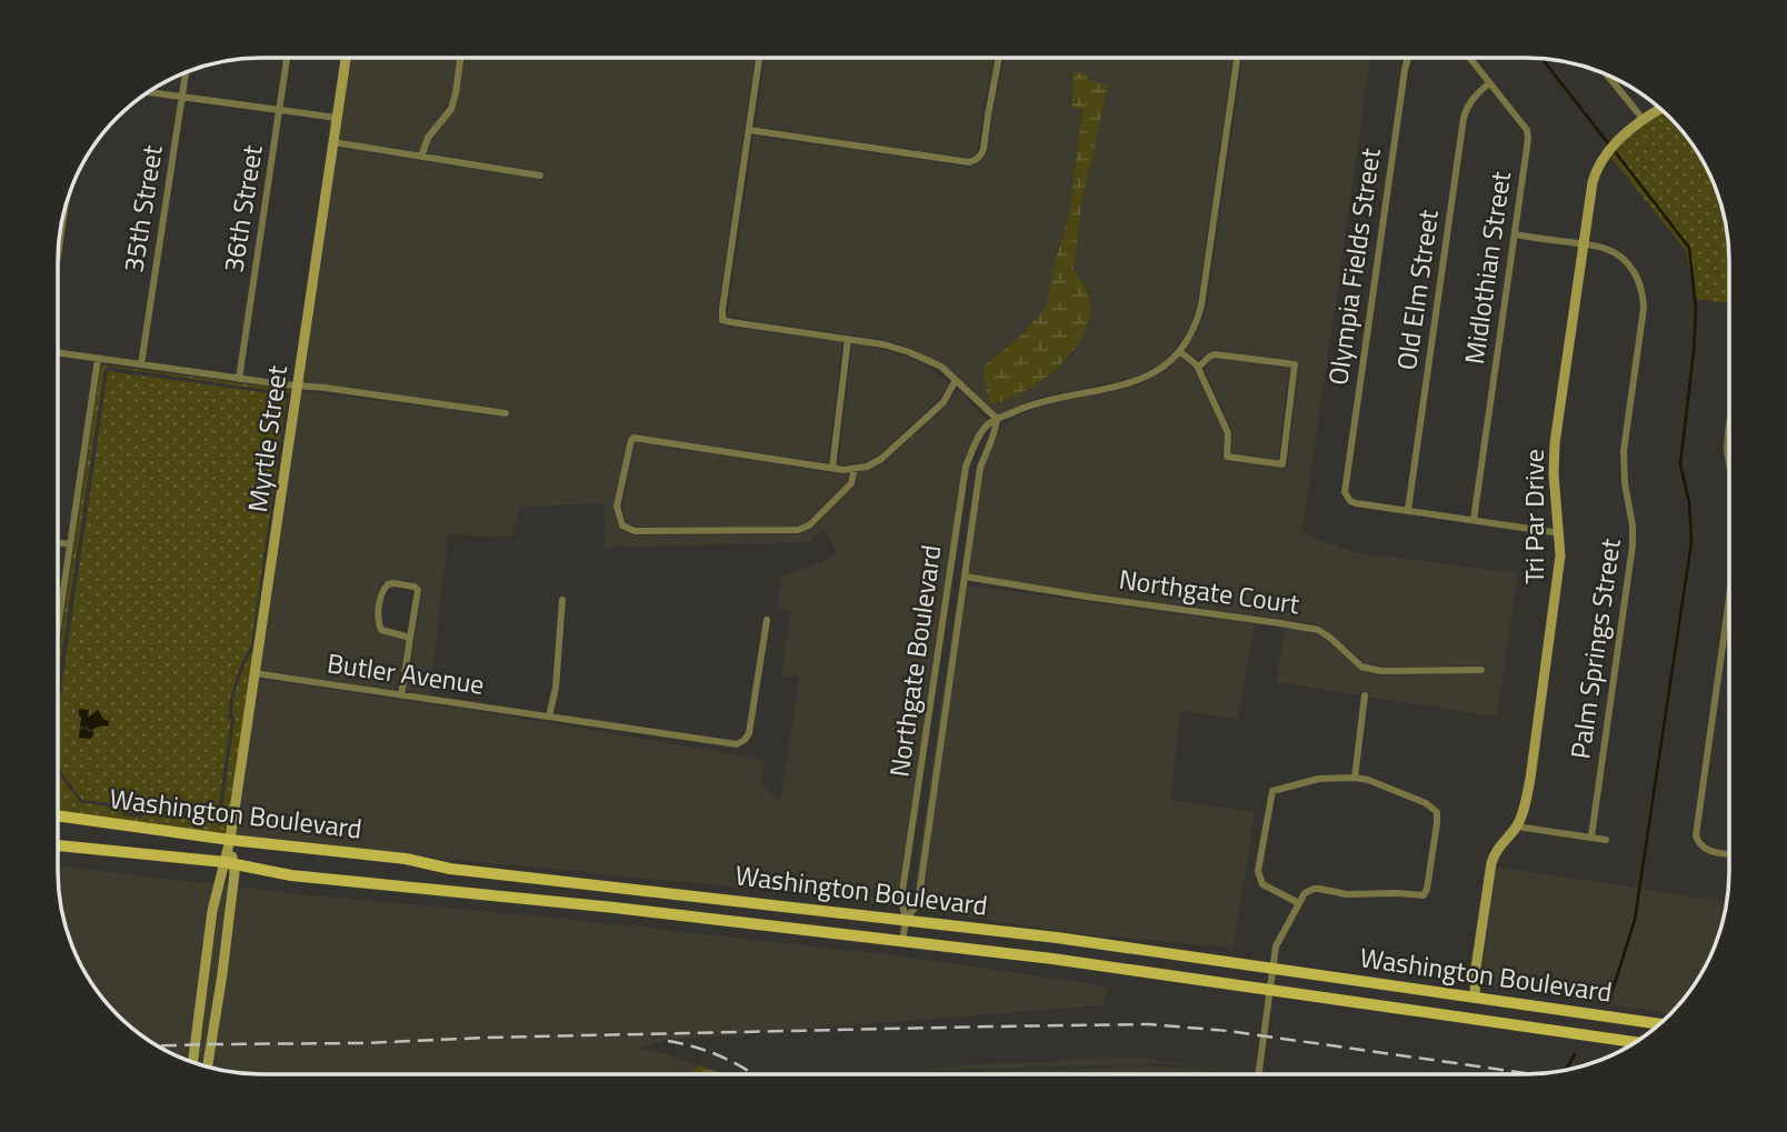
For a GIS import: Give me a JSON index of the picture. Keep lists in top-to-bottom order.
{
  "streets": {
    "main road": ["Washington Boulevard"],
    "street": [
      "35th Street",
      "36th Street",
      "Olympia Fields Street",
      "Midlothian Street",
      "Old Elm Street",
      "Myrtle Street",
      "Tri Par Drive",
      "Northgate Court",
      "Palm Springs Street",
      "Northgate Boulevard",
      "Butler Avenue"
    ]
  },
  "crossings": [
    ["Olympia Fields Street", "Old Elm Street"],
    ["Midlothian Street", "Old Elm Street"],
    ["Midlothian Street", "Palm Springs Street"],
    ["Myrtle Street", "Butler Avenue"],
    ["Myrtle Street", "Washington Boulevard"],
    ["Tri Par Drive", "Palm Springs Street"],
    ["Tri Par Drive", "Washington Boulevard"],
    ["Northgate Court", "Northgate Boulevard"],
    ["Northgate Boulevard", "Washington Boulevard"]
  ]
}
